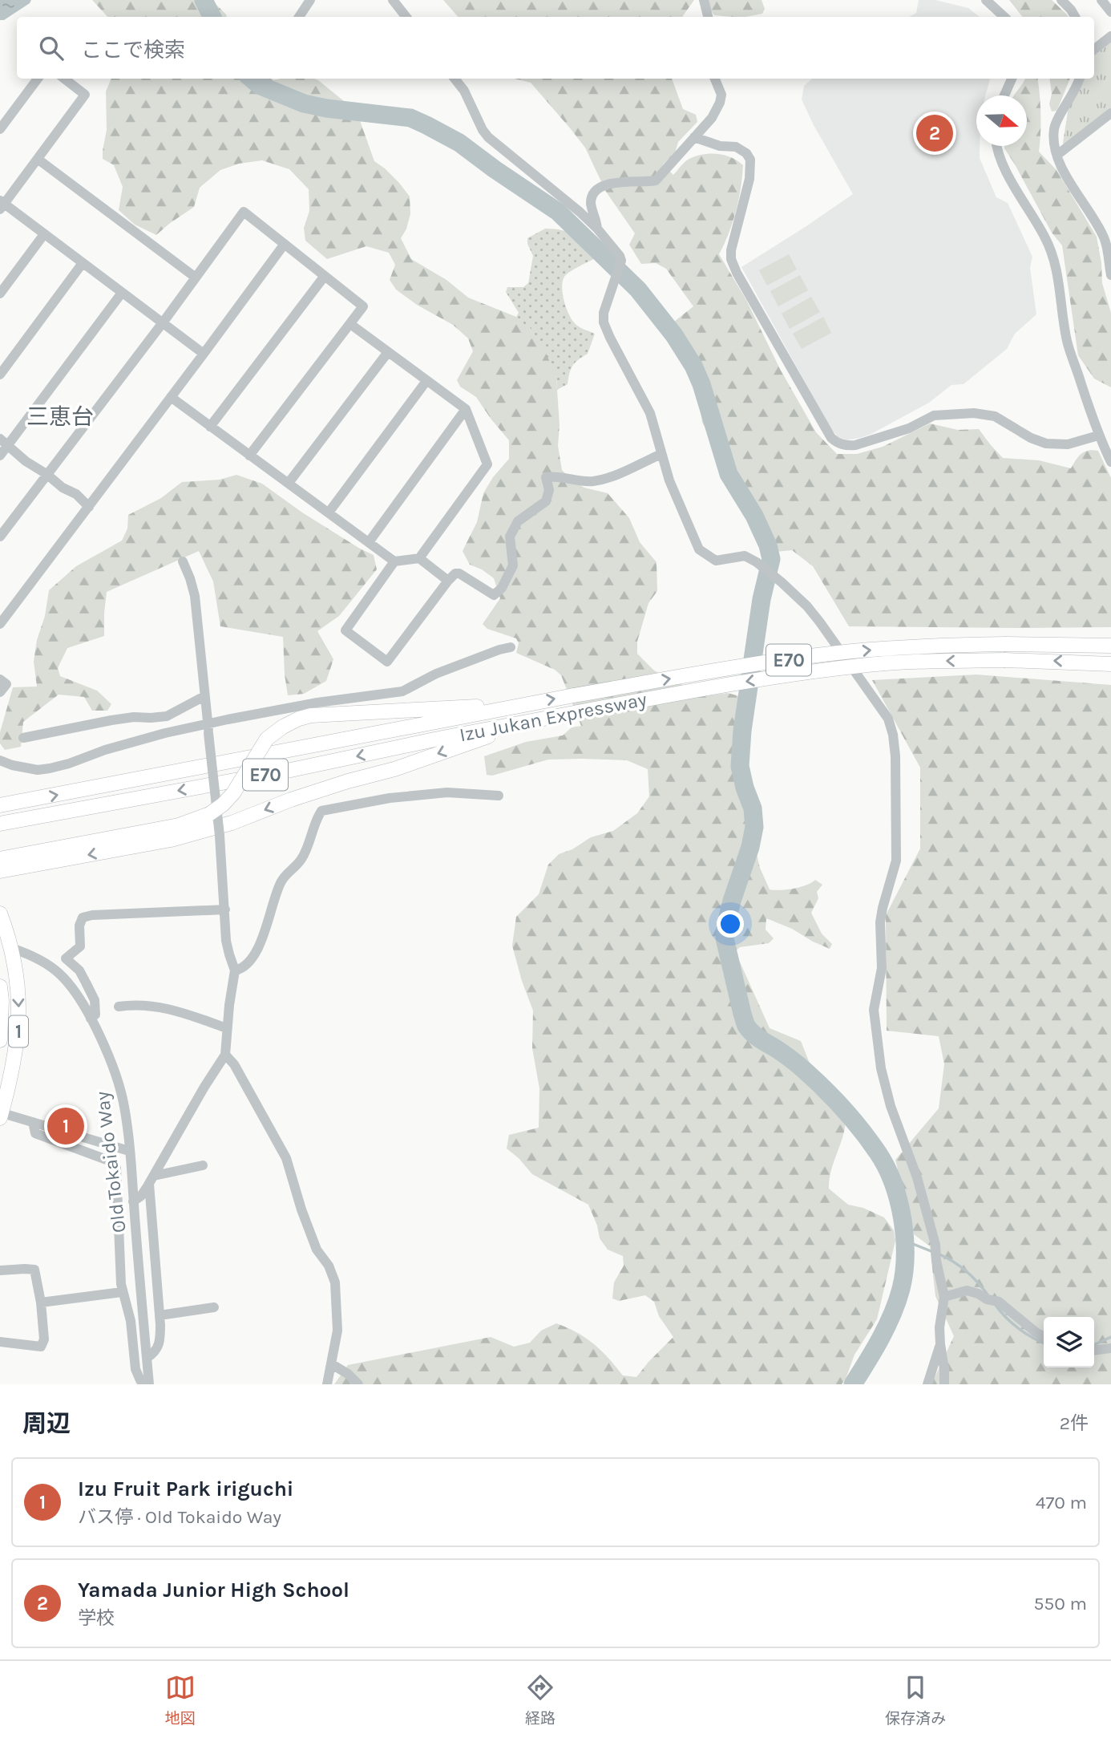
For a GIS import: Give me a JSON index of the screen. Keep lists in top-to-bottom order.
{
  "streets": {
    "highway": ["E70", "Izu Jukan Expressway", "1"],
    "street": ["Old Tokaido Way"]
  },
  "crossings": [
    ["1", "Old Tokaido Way"]
  ],
  "districts": ["三恵台"],
  "north": "right",
  "page": {
    "search": "ここで検索",
    "pins": ["2", "1"],
    "heading": ["周辺", "2件"],
    "list": [
      {
        "mark": "1",
        "name": "Izu Fruit Park iriguchi",
        "note": "バス停 · Old Tokaido Way",
        "value": "470 m"
      },
      {
        "mark": "2",
        "name": "Yamada Junior High School",
        "note": "学校",
        "value": "550 m"
      }
    ],
    "nav": ["地図", "経路", "保存済み"]
  }
}
